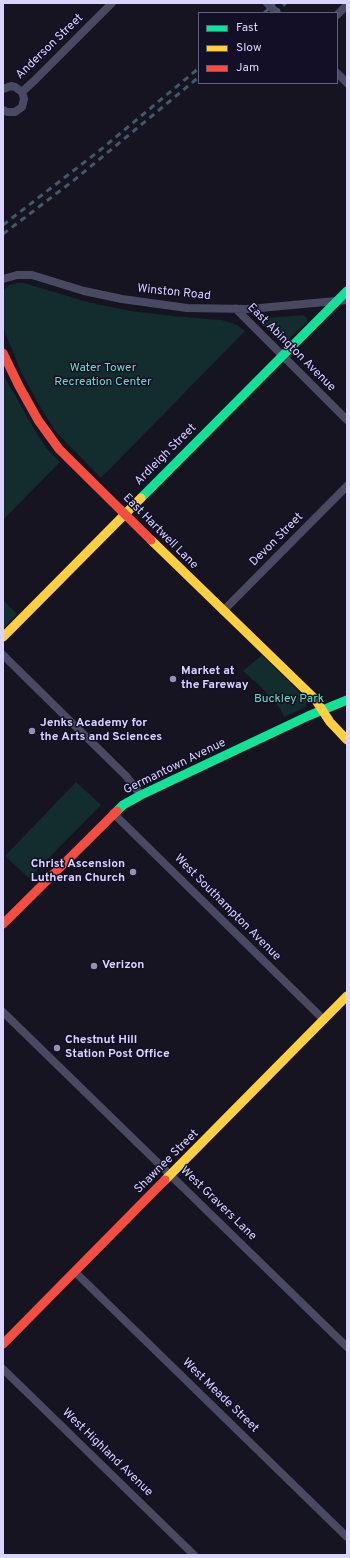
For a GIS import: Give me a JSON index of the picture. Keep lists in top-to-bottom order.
{
  "streets": {
    "street": [
      "Anderson Street",
      "Winston Road",
      "East Abington Avenue",
      "Ardleigh Street",
      "East Hartwell Lane",
      "Devon Street",
      "Germantown Avenue",
      "West Southampton Avenue",
      "Shawnee Street",
      "West Gravers Lane",
      "West Meade Street",
      "West Highland Avenue"
    ]
  },
  "crossings": [
    ["Winston Road", "East Abington Avenue"],
    ["Winston Road", "Ardleigh Street"],
    ["East Abington Avenue", "Ardleigh Street"],
    ["Ardleigh Street", "East Hartwell Lane"],
    ["East Hartwell Lane", "Devon Street"],
    ["East Hartwell Lane", "Germantown Avenue"],
    ["Germantown Avenue", "West Southampton Avenue"],
    ["West Southampton Avenue", "Shawnee Street"],
    ["Shawnee Street", "West Gravers Lane"],
    ["Shawnee Street", "West Meade Street"]
  ],
  "parks": ["Water Tower Recreation Center", "Buckley Park"],
  "places": [
    "Market at the Fareway",
    "Jenks Academy for the Arts and Sciences",
    "Christ Ascension Lutheran Church",
    "Verizon",
    "Chestnut Hill Station Post Office"
  ],
  "legend": ["Fast", "Slow", "Jam"]
}
